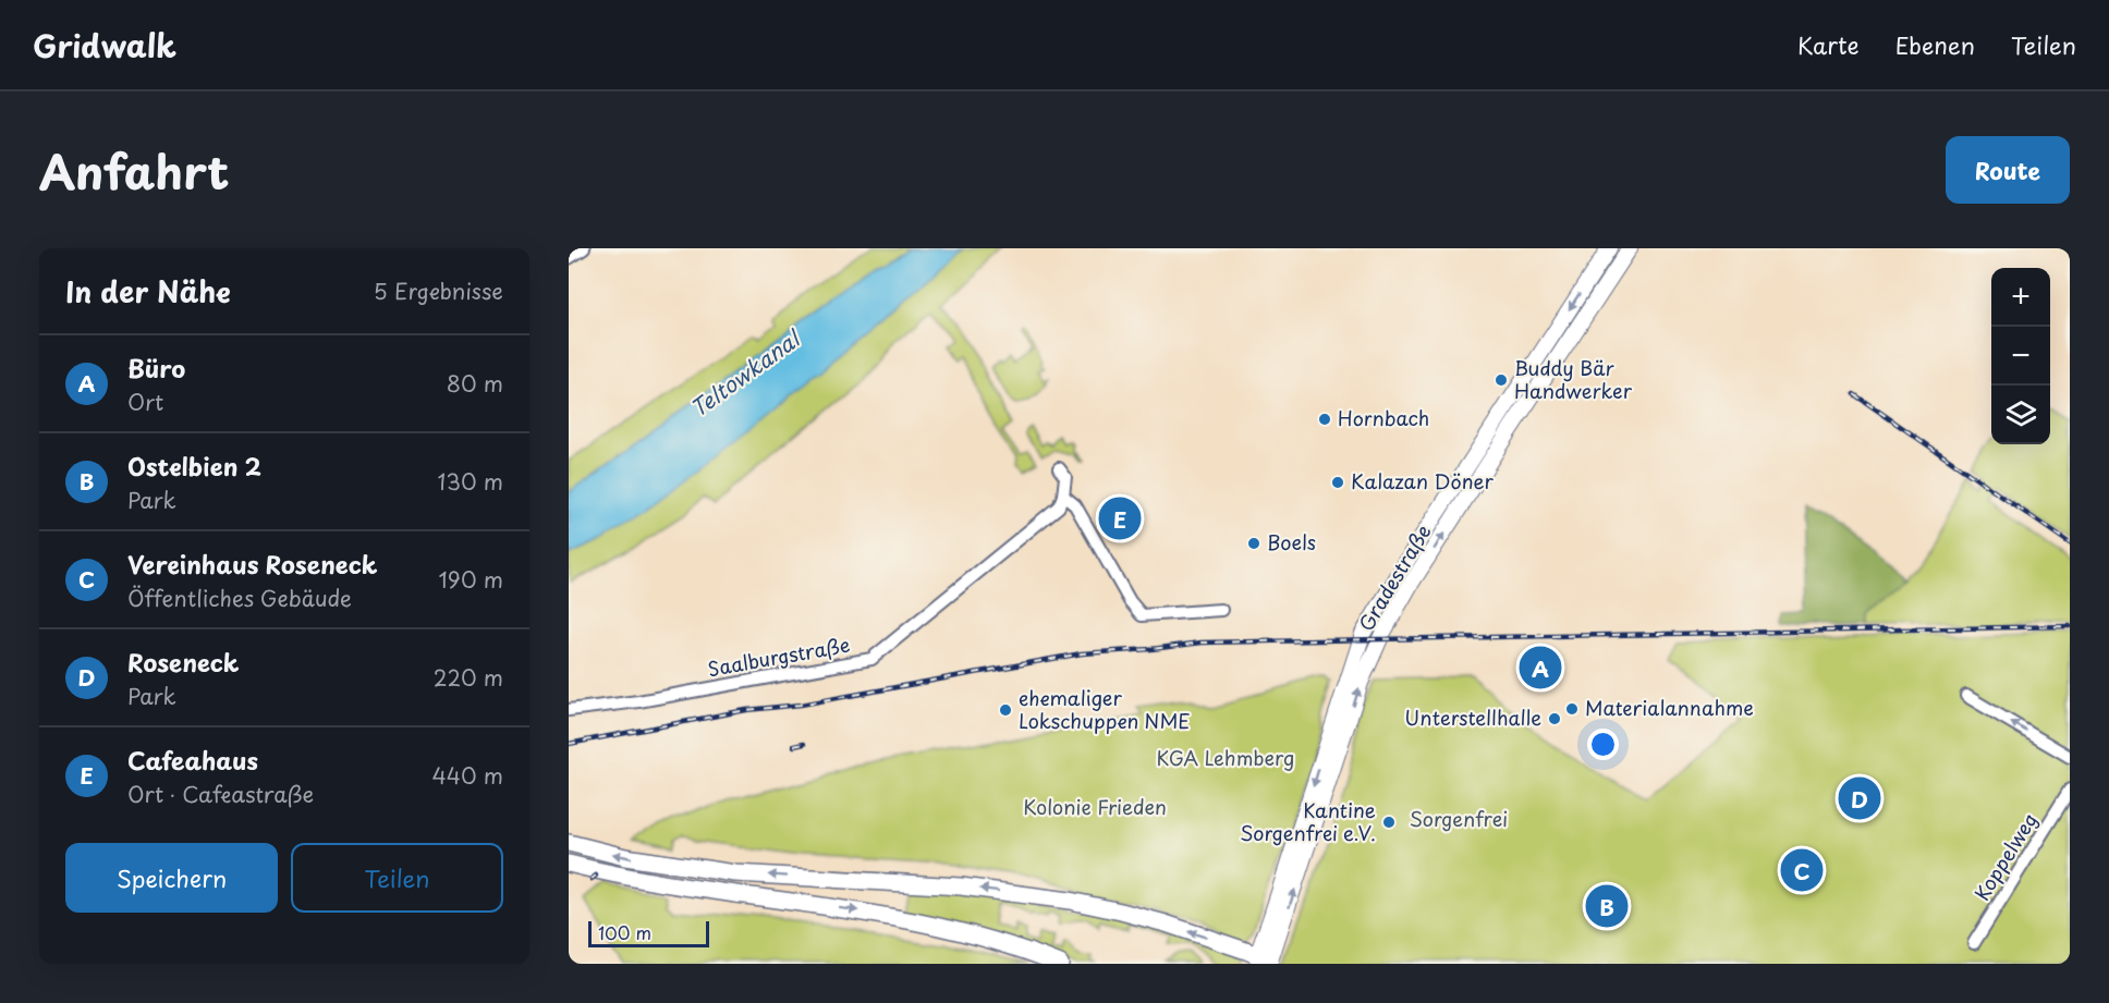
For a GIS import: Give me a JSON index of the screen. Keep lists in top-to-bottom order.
{
  "streets": {
    "main road": ["Gradestraße"],
    "street": ["Saalburgstraße", "Koppelweg"]
  },
  "water": ["Teltowkanal"],
  "parks": ["KGA Lehmberg", "Kolonie Frieden", "Sorgenfrei"],
  "places": [
    "Buddy Bär Handwerker",
    "Hornbach",
    "Kalazan Döner",
    "Boels",
    "Materialannahme",
    "ehemaliger Lokschuppen NME",
    "Unterstellhalle",
    "Kantine Sorgenfrei e.V."
  ],
  "scale_bar": "100 m",
  "page": {
    "header": "Gridwalk",
    "nav": ["Karte", "Ebenen", "Teilen"],
    "title": "Anfahrt",
    "buttons": [
      "Route",
      ["Speichern", "Teilen"]
    ],
    "heading": ["In der Nähe", "5 Ergebnisse"],
    "map_buttons": ["+", "−"],
    "list": [
      {
        "mark": "A",
        "name": "Büro",
        "note": "Ort",
        "value": "80 m"
      },
      {
        "mark": "B",
        "name": "Ostelbien 2",
        "note": "Park",
        "value": "130 m"
      },
      {
        "mark": "C",
        "name": "Vereinhaus Roseneck",
        "note": "Öffentliches Gebäude",
        "value": "190 m"
      },
      {
        "mark": "D",
        "name": "Roseneck",
        "note": "Park",
        "value": "220 m"
      },
      {
        "mark": "E",
        "name": "Cafeahaus",
        "note": "Ort · Cafeastraße",
        "value": "440 m"
      }
    ],
    "pins": [
      "E",
      "A",
      "D",
      "C",
      "B"
    ],
    "scale": "100 m"
  }
}
